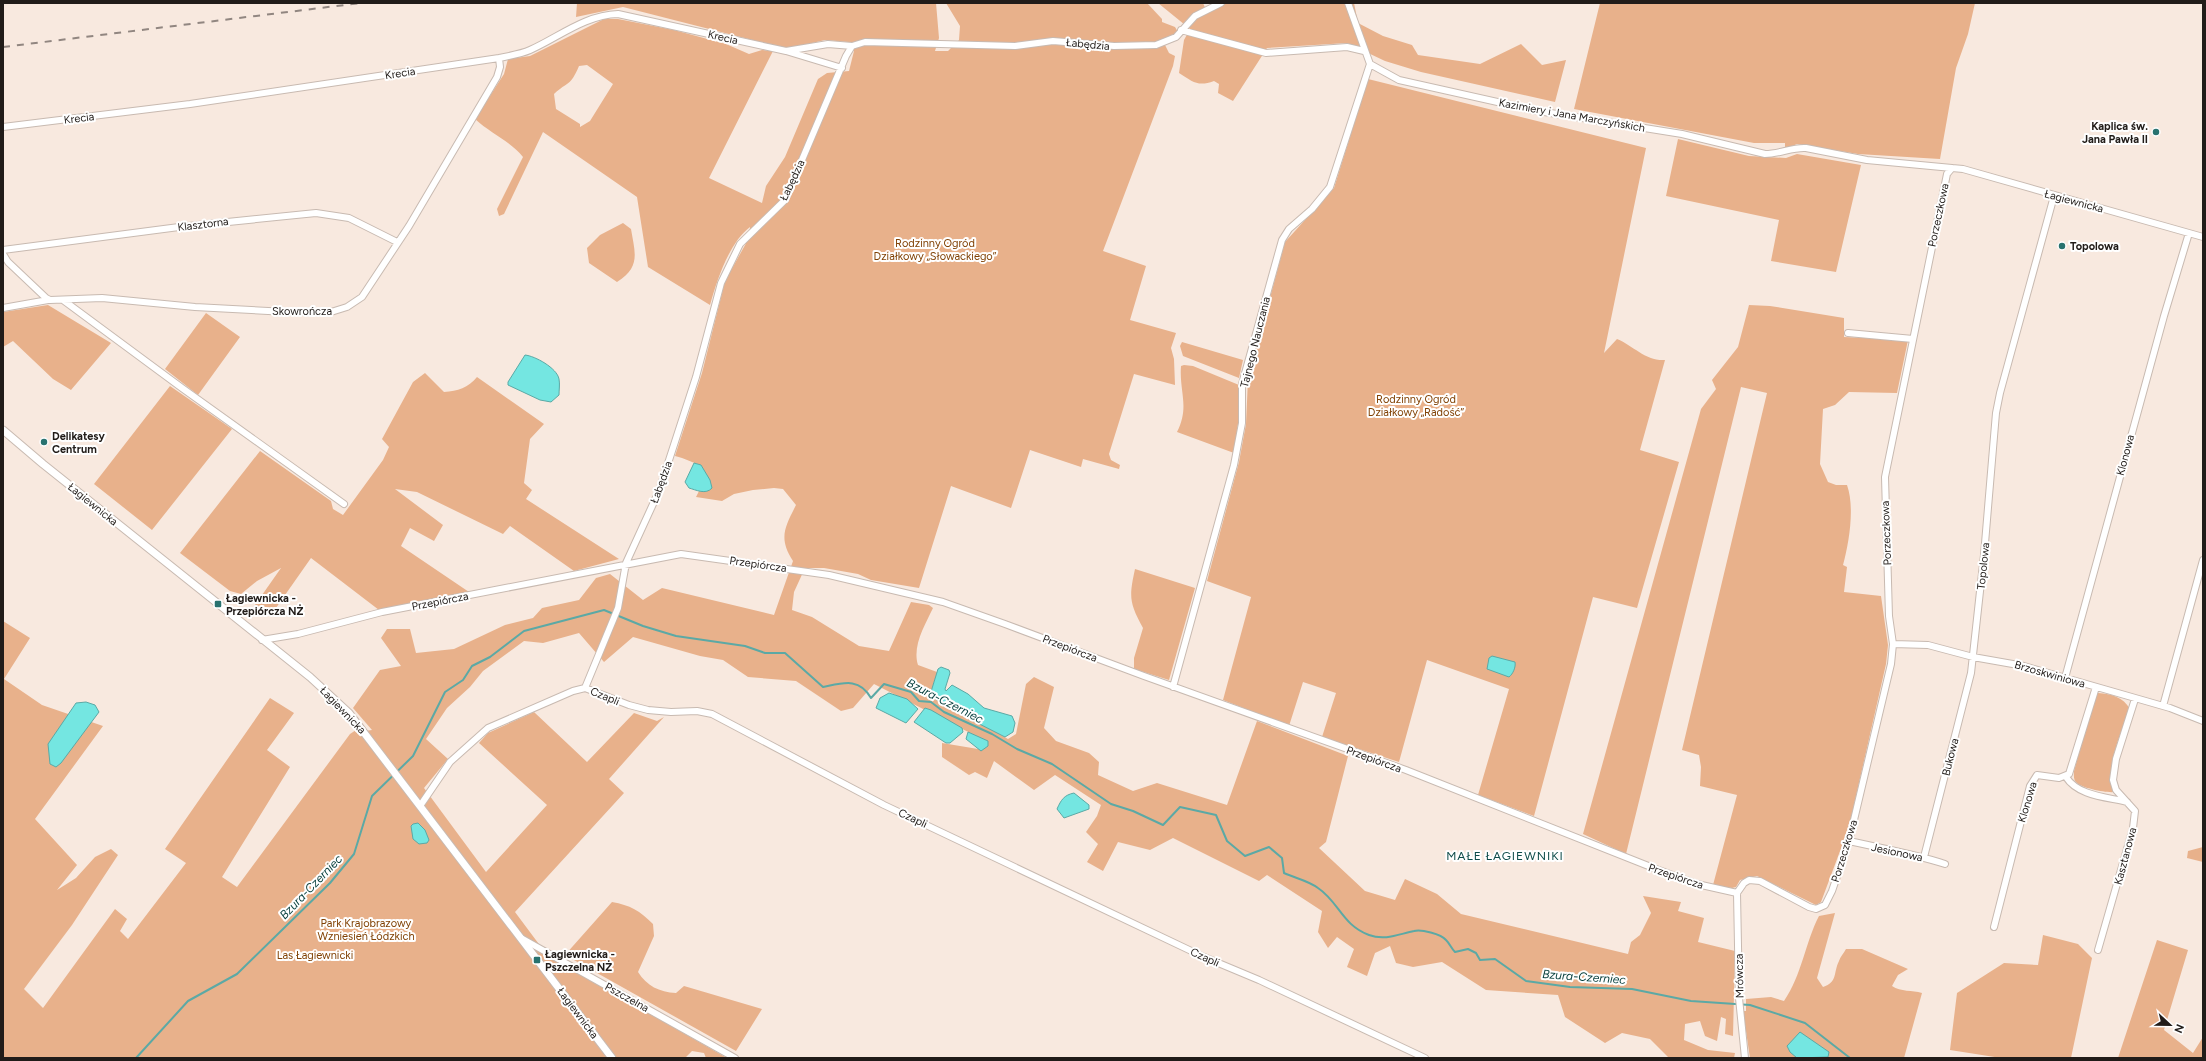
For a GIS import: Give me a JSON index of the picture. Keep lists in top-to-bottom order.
{
  "streets": {
    "street": [
      "Krecia",
      "Łabędzia",
      "Kazimiery i Jana Marczyńskich",
      "Łagiewnicka",
      "Porzeczkowa",
      "Klasztorna",
      "Skowrończa",
      "Tajnego Nauczania",
      "Klonowa",
      "Przepiórcza",
      "Topolowa",
      "Brzoskwiniowa",
      "Czapli",
      "Bukowa",
      "Jesionowa",
      "Kasztanowa",
      "Mrówcza",
      "Pszczelna"
    ]
  },
  "crossings": [
    ["Krecia", "Łabędzia"],
    ["Krecia", "Skowrończa"],
    ["Łabędzia", "Przepiórcza"],
    ["Łabędzia", "Czapli"],
    ["Kazimiery i Jana Marczyńskich", "Łagiewnicka"],
    ["Kazimiery i Jana Marczyńskich", "Porzeczkowa"],
    ["Kazimiery i Jana Marczyńskich", "Tajnego Nauczania"],
    ["Łagiewnicka", "Porzeczkowa"],
    ["Łagiewnicka", "Klonowa"],
    ["Łagiewnicka", "Przepiórcza"],
    ["Łagiewnicka", "Topolowa"],
    ["Łagiewnicka", "Czapli"],
    ["Łagiewnicka", "Pszczelna"],
    ["Porzeczkowa", "Przepiórcza"],
    ["Porzeczkowa", "Brzoskwiniowa"],
    ["Porzeczkowa", "Jesionowa"],
    ["Porzeczkowa", "Mrówcza"],
    ["Klasztorna", "Skowrończa"],
    ["Tajnego Nauczania", "Przepiórcza"],
    ["Klonowa", "Brzoskwiniowa"],
    ["Przepiórcza", "Mrówcza"],
    ["Topolowa", "Brzoskwiniowa"],
    ["Topolowa", "Bukowa"],
    ["Brzoskwiniowa", "Bukowa"],
    ["Brzoskwiniowa", "Kasztanowa"],
    ["Bukowa", "Jesionowa"]
  ],
  "districts": ["MAŁE ŁAGIEWNIKI"],
  "water": ["Bzura-Czerniec"],
  "parks": [
    "Rodzinny Ogród Działkowy „Słowackiego”",
    "Rodzinny Ogród Działkowy „Radość”",
    "Park Krajobrazowy Wzniesień Łódzkich",
    "Las Łagiewnicki"
  ],
  "places": {
    "other": ["Kaplica św. Jana Pawła II", "Topolowa", "Delikatesy Centrum"],
    "transit": ["Łagiewnicka - Przepiórcza NŻ", "Łagiewnicka - Pszczelna NŻ"]
  },
  "north": "right"
}
